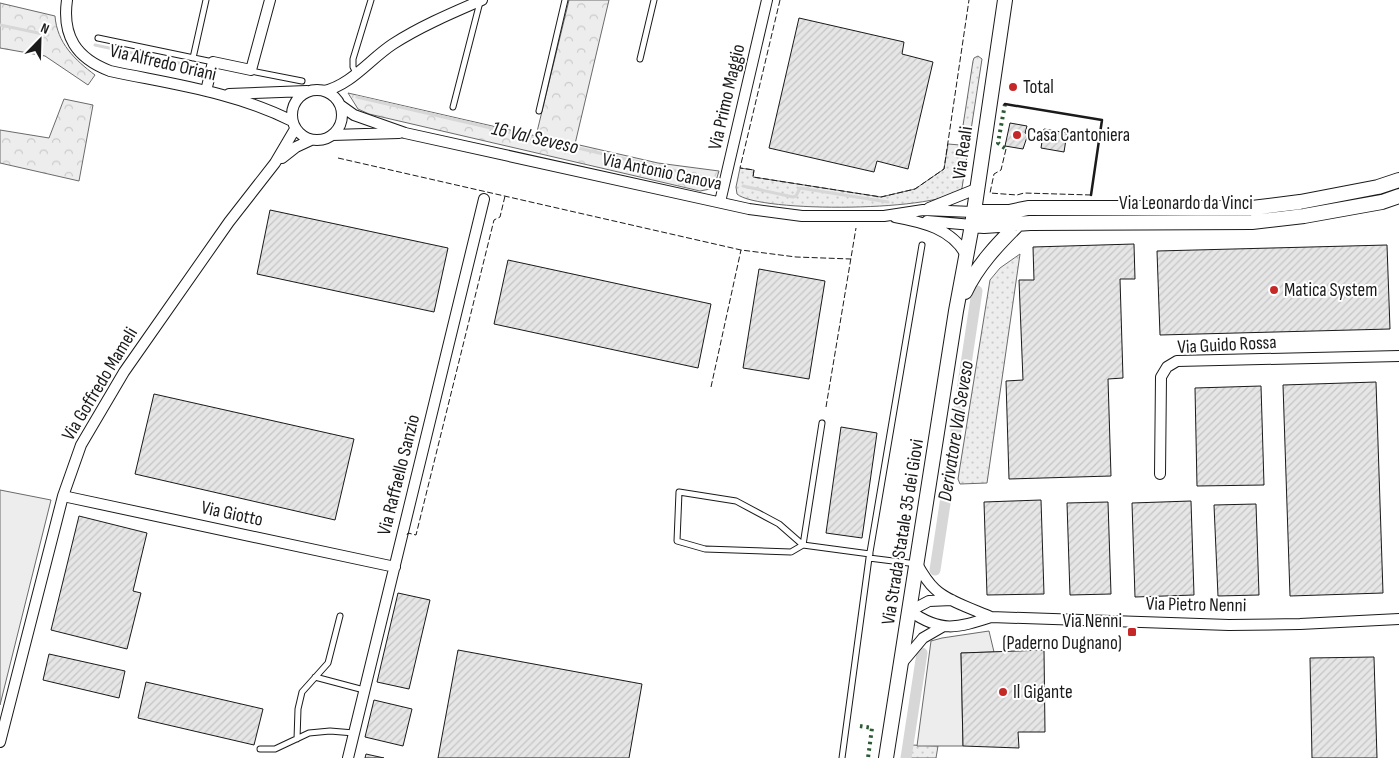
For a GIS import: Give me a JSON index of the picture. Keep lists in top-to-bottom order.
{
  "streets": {
    "main road": ["Via Reali", "Via Leonardo da Vinci", "Via Strada Statale 35 dei Giovi"],
    "street": [
      "Via Alfredo Oriani",
      "Via Primo Maggio",
      "Via Antonio Canova",
      "Via Guido Rossa",
      "Via Goffredo Mameli",
      "Via Raffaello Sanzio",
      "Via Giotto",
      "Via Pietro Nenni"
    ]
  },
  "crossings": [
    ["Via Primo Maggio", "Via Antonio Canova"],
    ["Via Reali", "Via Antonio Canova"],
    ["Via Reali", "Via Leonardo da Vinci"],
    ["Via Reali", "Via Strada Statale 35 dei Giovi"],
    ["Via Antonio Canova", "Via Leonardo da Vinci"],
    ["Via Goffredo Mameli", "Via Giotto"],
    ["Via Raffaello Sanzio", "Via Giotto"],
    ["Via Strada Statale 35 dei Giovi", "Via Pietro Nenni"]
  ],
  "water": ["16 Val Seveso", "Derivatore Val Seveso"],
  "places": {
    "other": [
      "Total",
      "Casa Cantoniera",
      "Matica System",
      "Il Gigante"
    ],
    "transit": ["Via Nenni (Paderno Dugnano)"]
  },
  "north": "top right"
}
